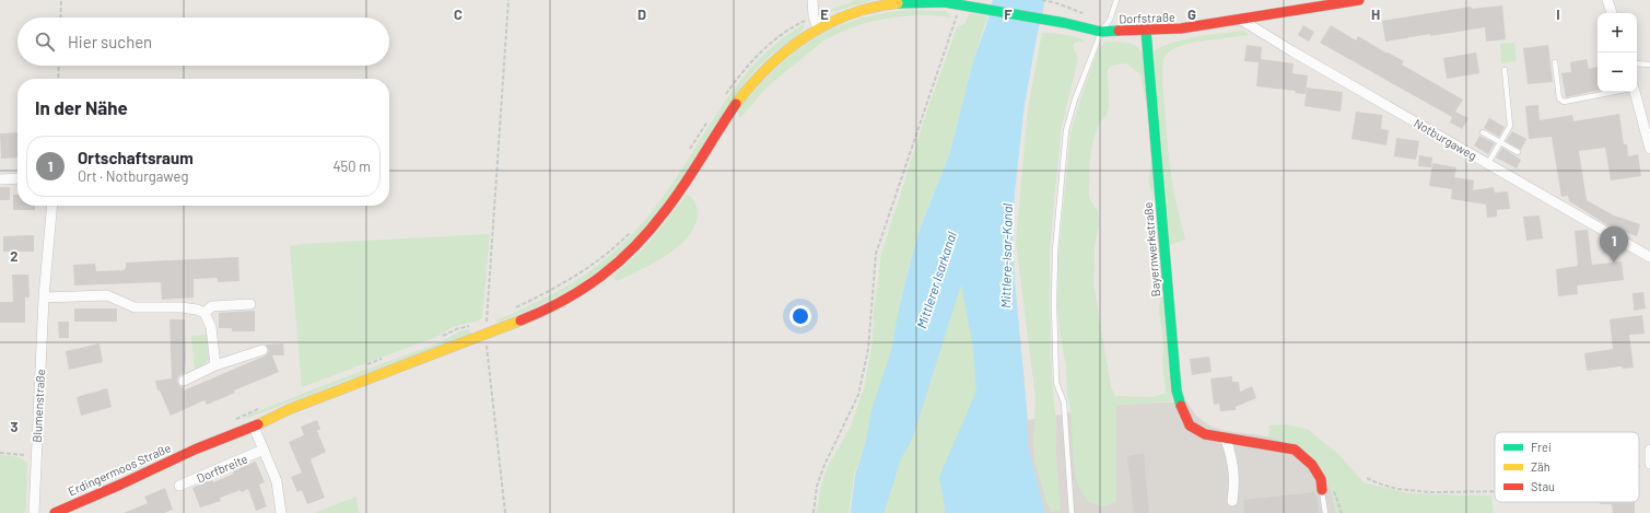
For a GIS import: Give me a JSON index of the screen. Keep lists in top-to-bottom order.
{
  "streets": {
    "street": [
      "Dorfstraße",
      "Notburgaweg",
      "Bayernwerkstraße",
      "Blumenstraße",
      "Dorfbreite",
      "Erdingermoos Straße"
    ]
  },
  "crossings": [
    ["Dorfstraße", "Notburgaweg"],
    ["Dorfstraße", "Bayernwerkstraße"],
    ["Dorfstraße", "Erdingermoos Straße"]
  ],
  "water": ["Mittlere-Isar-Kanal", "Mittlerer Isarkanal"],
  "legend": ["Frei", "Zäh", "Stau"],
  "page": {
    "map_buttons": ["+", "−"],
    "search": "Hier suchen",
    "heading": "In der Nähe",
    "list": [
      {
        "mark": "1",
        "name": "Ortschaftsraum",
        "note": "Ort · Notburgaweg",
        "value": "450 m"
      }
    ],
    "pins": "1"
  },
  "grid": {
    "columns": [
      "C",
      "D",
      "E",
      "F",
      "G",
      "H",
      "I"
    ],
    "rows": ["2", "3"]
  }
}
